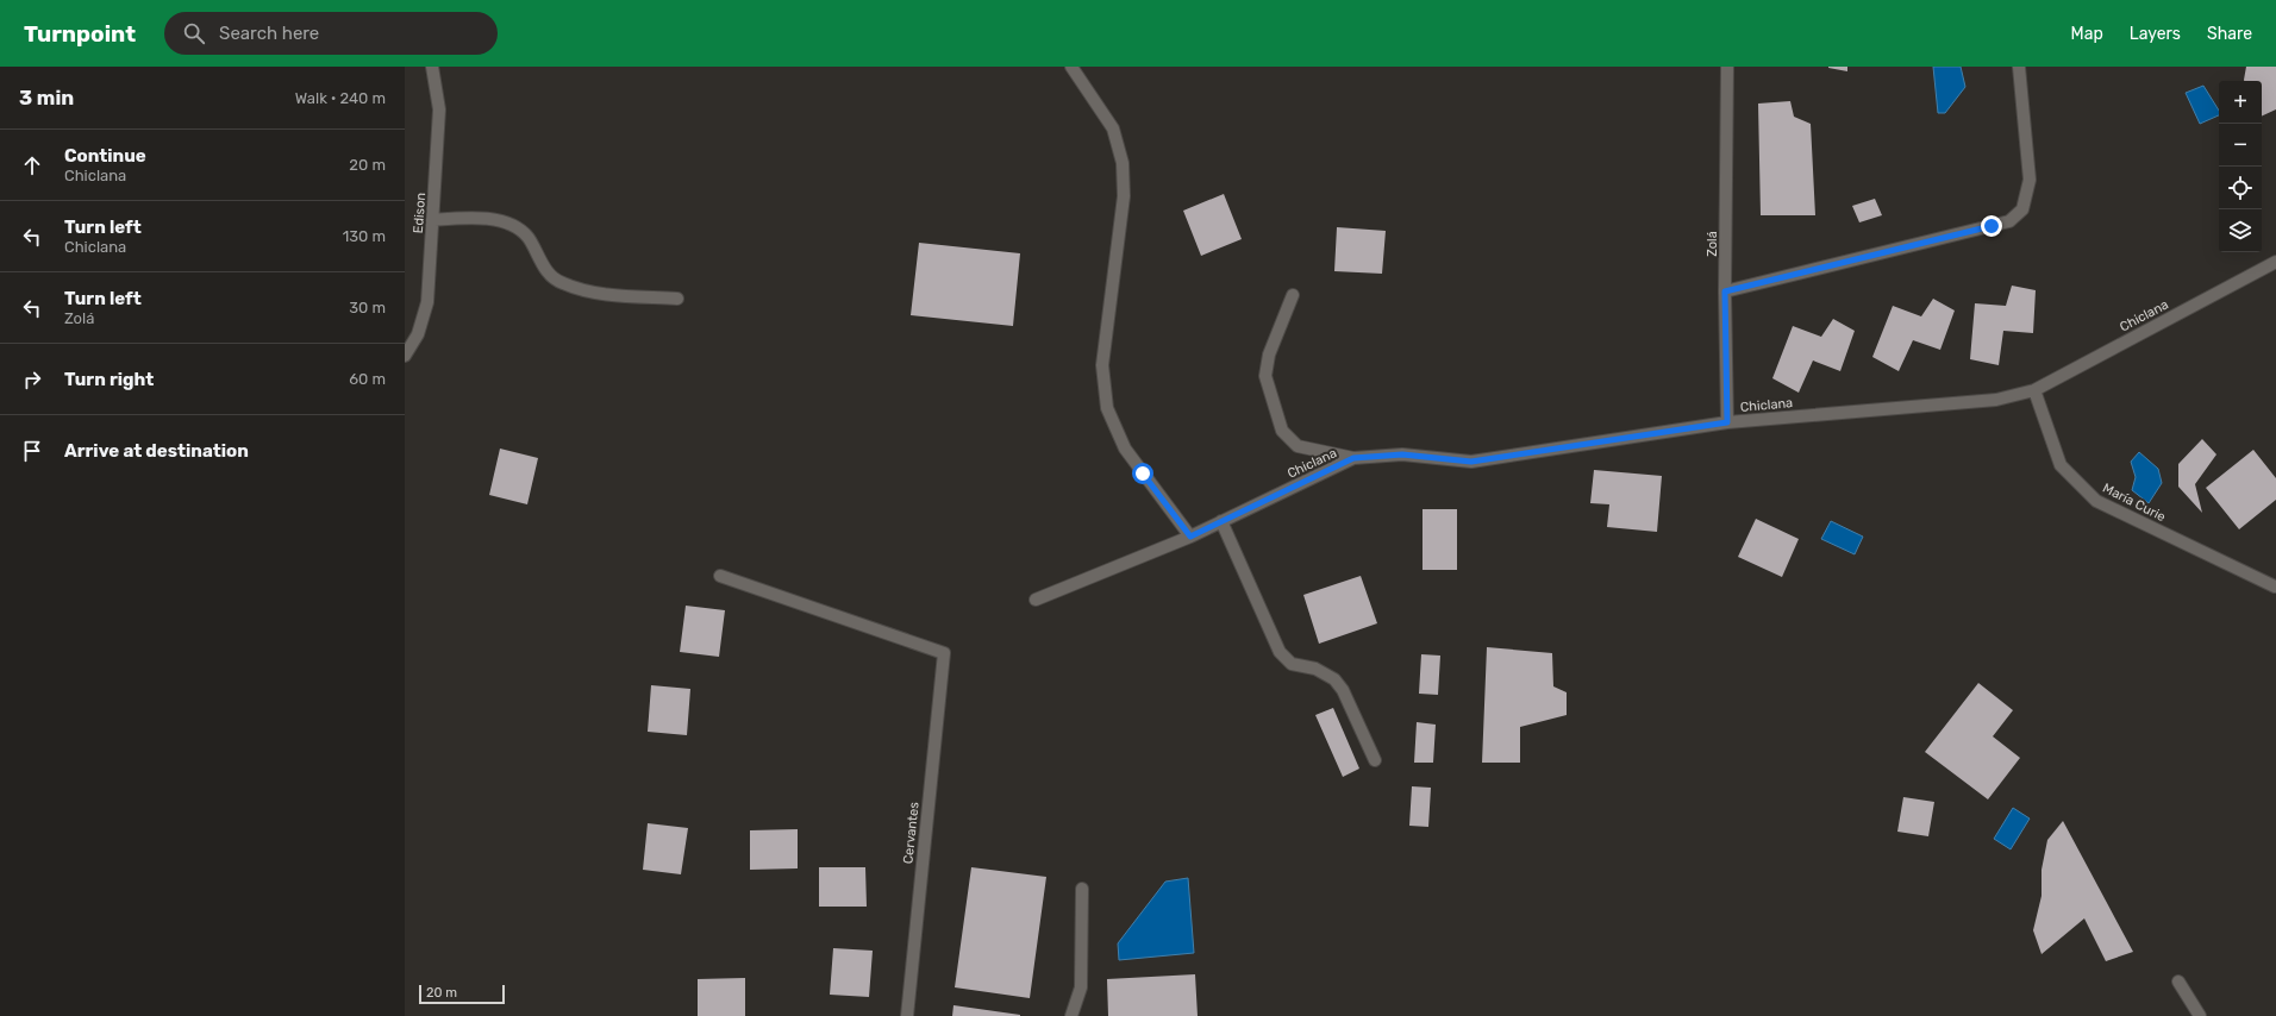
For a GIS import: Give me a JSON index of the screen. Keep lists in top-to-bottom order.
{
  "streets": {
    "street": [
      "Edison",
      "Zolá",
      "Chiclana",
      "María Curie",
      "Cervantes"
    ]
  },
  "crossings": [
    ["Zolá", "Chiclana"],
    ["Chiclana", "María Curie"]
  ],
  "scale_bar": "20 m",
  "page": {
    "header": "Turnpoint",
    "search": "Search here",
    "nav": ["Map", "Layers", "Share"],
    "heading": ["3 min", "Walk · 240 m"],
    "map_buttons": ["+", "−"],
    "list": [
      ["Continue", "Chiclana", "20 m"],
      ["Turn left", "Chiclana", "130 m"],
      ["Turn left", "Zolá", "30 m"],
      ["Turn right", "60 m"],
      "Arrive at destination"
    ],
    "scale": "20 m"
  }
}
